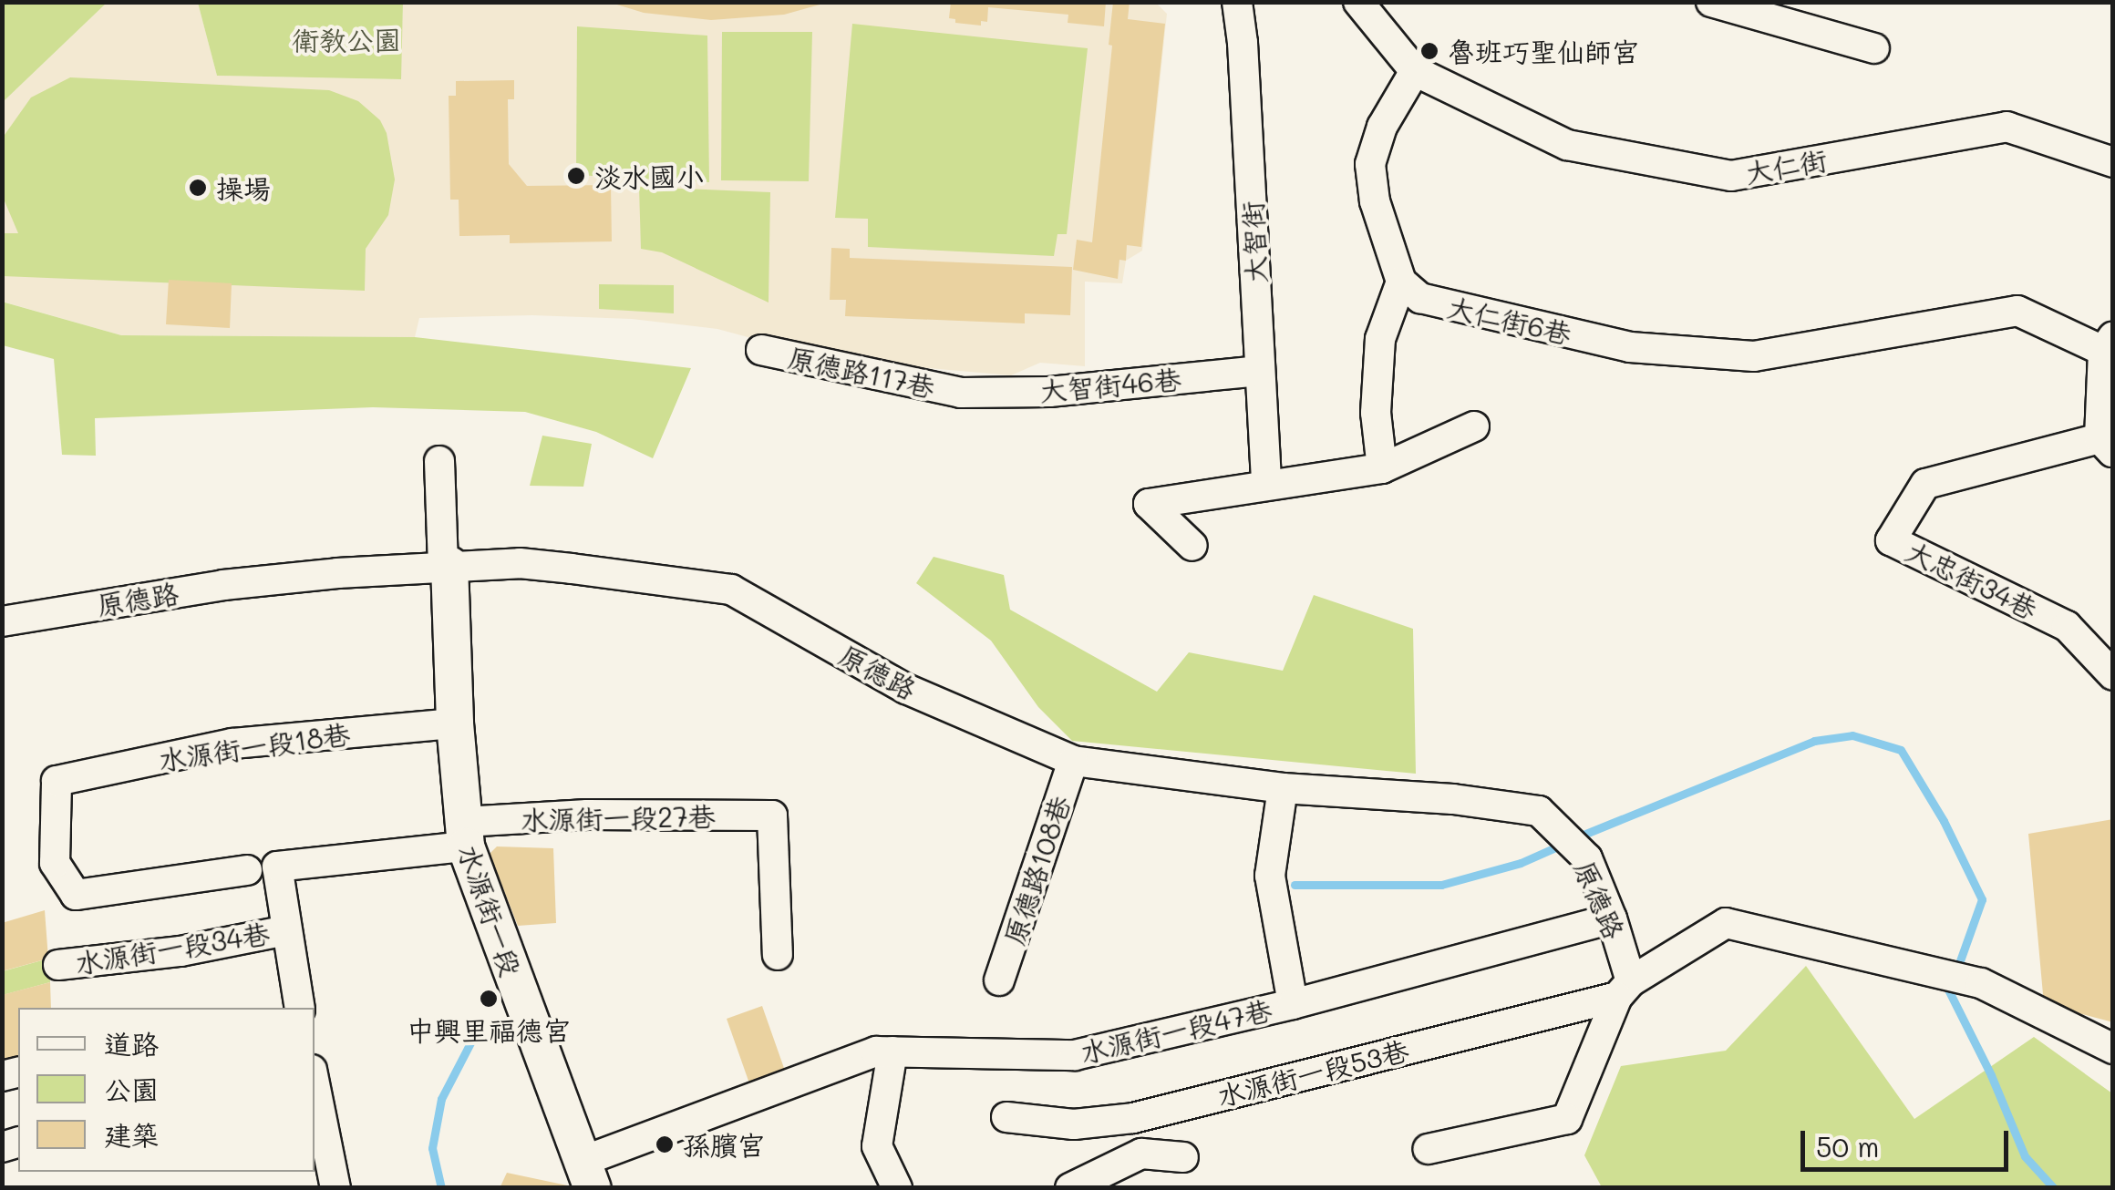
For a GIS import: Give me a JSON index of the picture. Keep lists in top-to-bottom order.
{
  "streets": {
    "street": [
      "大仁街",
      "大智街",
      "大仁街6巷",
      "原德路117巷",
      "大智街46巷",
      "大忠街34巷",
      "原德路",
      "水源街一段18巷",
      "水源街一段27巷",
      "原德路108巷",
      "水源街一段",
      "水源街一段34巷",
      "水源街一段47巷",
      "水源街一段53巷"
    ]
  },
  "crossings": [
    ["大智街", "大智街46巷"],
    ["原德路117巷", "大智街46巷"],
    ["原德路", "原德路108巷"],
    ["原德路", "水源街一段"],
    ["原德路", "水源街一段47巷"],
    ["原德路", "水源街一段53巷"],
    ["水源街一段18巷", "水源街一段"],
    ["水源街一段27巷", "水源街一段"],
    ["水源街一段27巷", "水源街一段34巷"],
    ["水源街一段", "水源街一段47巷"]
  ],
  "parks": ["衛教公園"],
  "places": [
    "魯班巧聖仙師宮",
    "淡水國小",
    "操場",
    "中興里福德宮",
    "孫臏宮"
  ],
  "legend": ["道路", "公園", "建築"],
  "scale_bar": "50 m"
}
